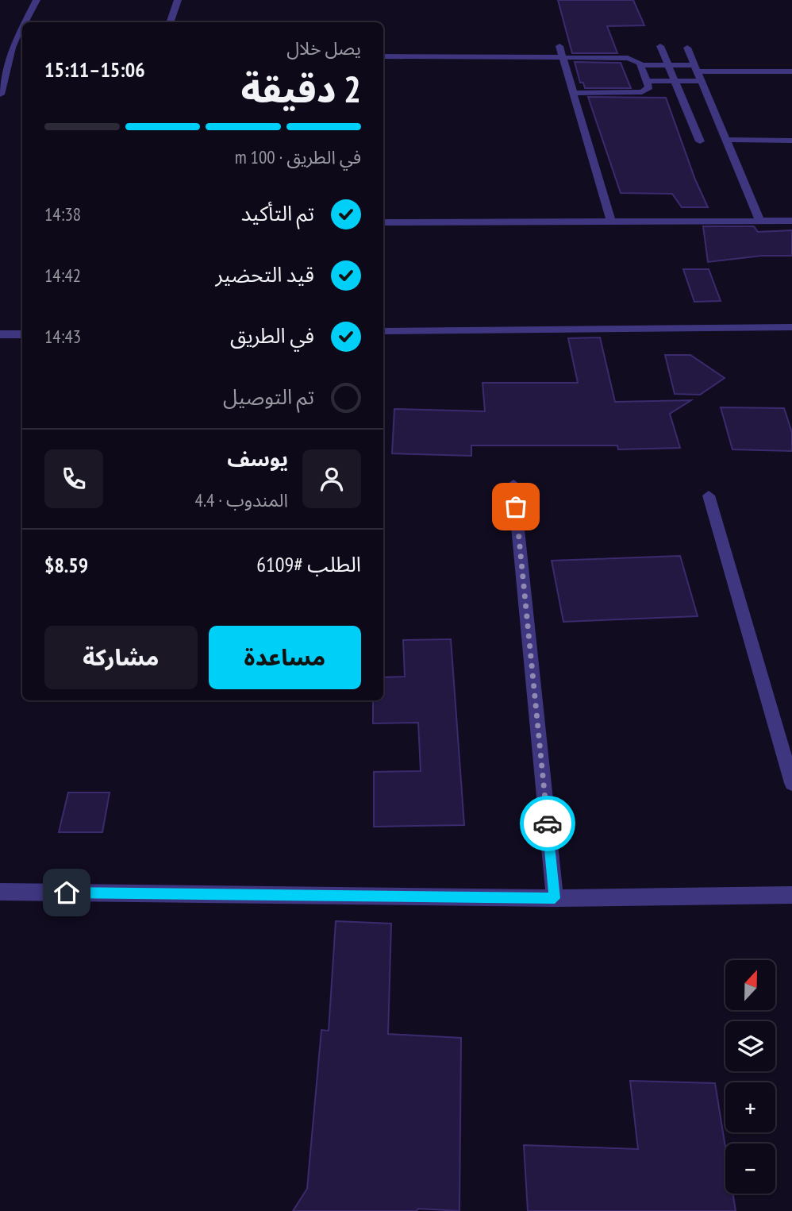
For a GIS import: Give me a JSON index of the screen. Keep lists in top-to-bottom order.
{
  "north": "top",
  "page": {
    "heading": ["2 دقيقة", "يصل خلال", "15:06–15:11"],
    "panel": [
      "يوسف",
      "المندوب · 4.4",
      "الطلب #6109",
      "$8.59"
    ],
    "bar": "في الطريق · 100 m",
    "list": [
      ["تم التأكيد", "14:38"],
      ["قيد التحضير", "14:42"],
      ["في الطريق", "14:43"],
      "تم التوصيل"
    ],
    "buttons": ["مساعدة", "مشاركة"],
    "map_buttons": ["+", "−"]
  }
}
